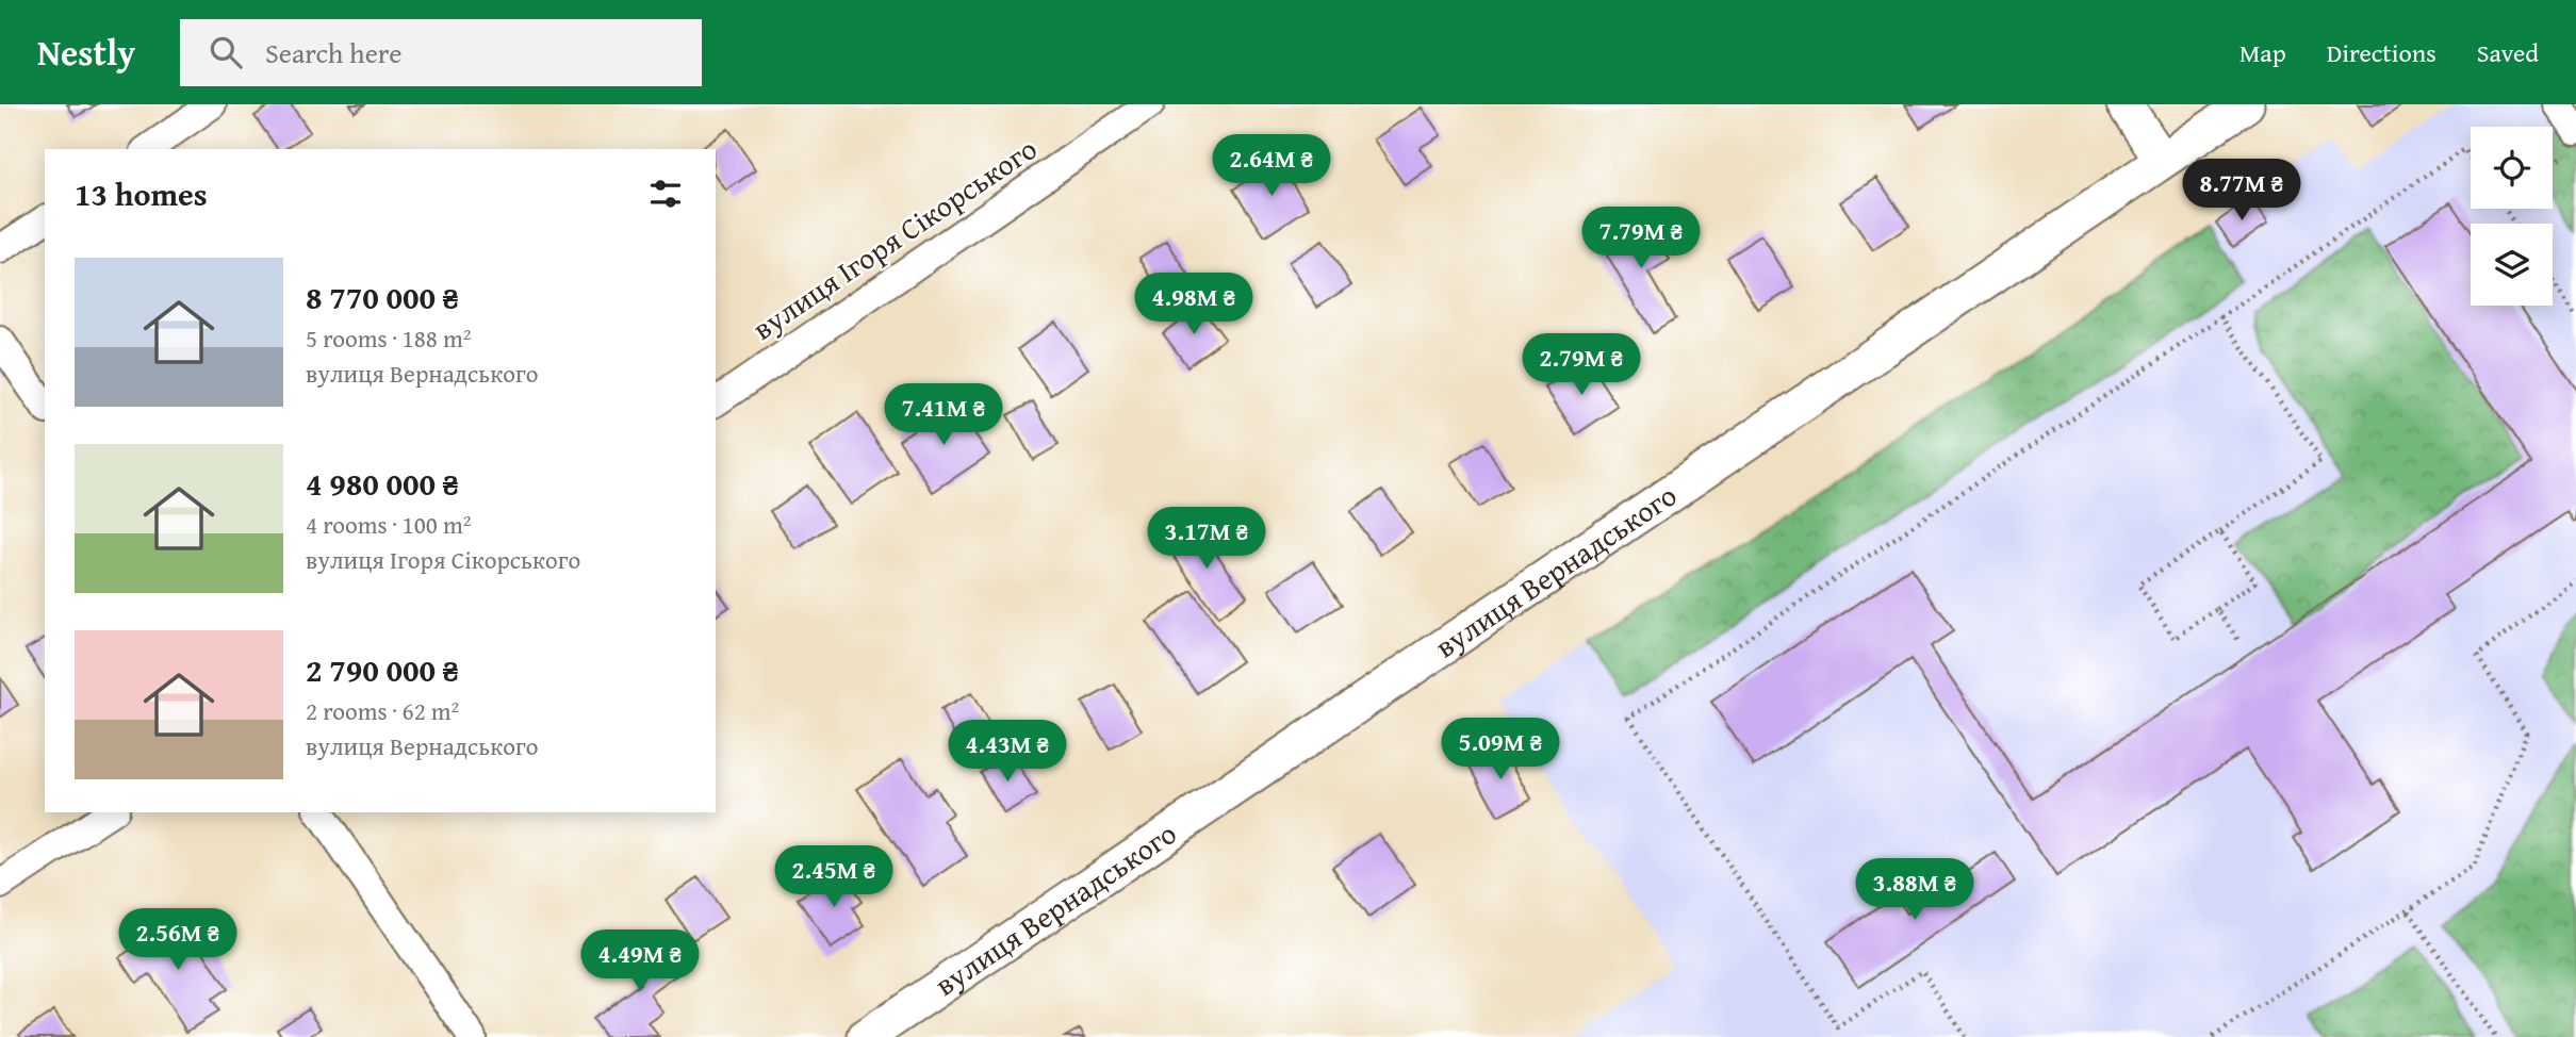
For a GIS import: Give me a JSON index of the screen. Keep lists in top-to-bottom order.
{
  "streets": {
    "street": ["вулиця Ігоря Сікорського", "вулиця Вернадського"]
  },
  "page": {
    "header": "Nestly",
    "search": "Search here",
    "nav": ["Map", "Directions", "Saved"],
    "price": [
      "2.64M ₴",
      "8.77M ₴",
      "7.79M ₴",
      "4.98M ₴",
      "2.79M ₴",
      "7.41M ₴",
      "3.17M ₴",
      "5.09M ₴",
      "4.43M ₴",
      "2.45M ₴",
      "3.88M ₴",
      "2.56M ₴",
      "4.49M ₴"
    ],
    "heading": "13 homes",
    "list": [
      {
        "name": "8 770 000 ₴",
        "note": "5 rooms · 188 m² · вулиця Вернадського"
      },
      {
        "name": "4 980 000 ₴",
        "note": "4 rooms · 100 m² · вулиця Ігоря Сікорського"
      },
      {
        "name": "2 790 000 ₴",
        "note": "2 rooms · 62 m² · вулиця Вернадського"
      }
    ]
  }
}
